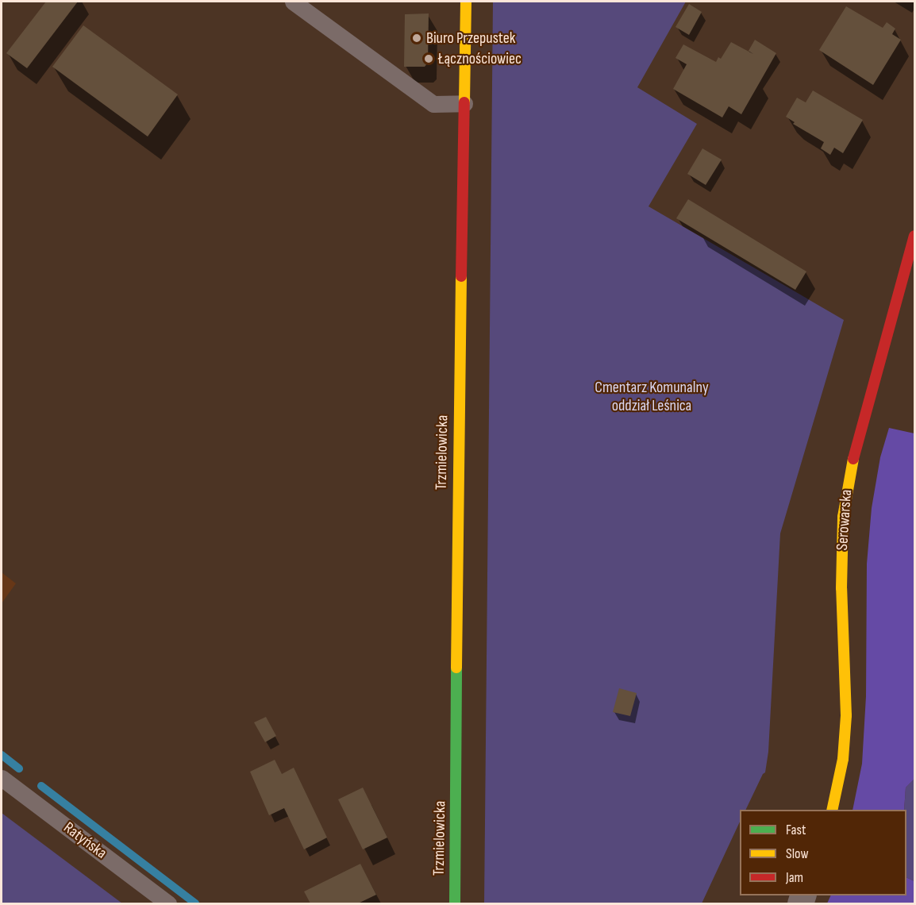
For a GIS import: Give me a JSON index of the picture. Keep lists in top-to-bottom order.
{
  "streets": {
    "street": ["Trzmielowicka", "Serowarska"],
    "lane": ["Ratyńska"]
  },
  "parks": ["Cmentarz Komunalny oddział Leśnica"],
  "places": ["Biuro Przepustek", "Łącznościowiec"],
  "legend": ["Fast", "Slow", "Jam"]
}
